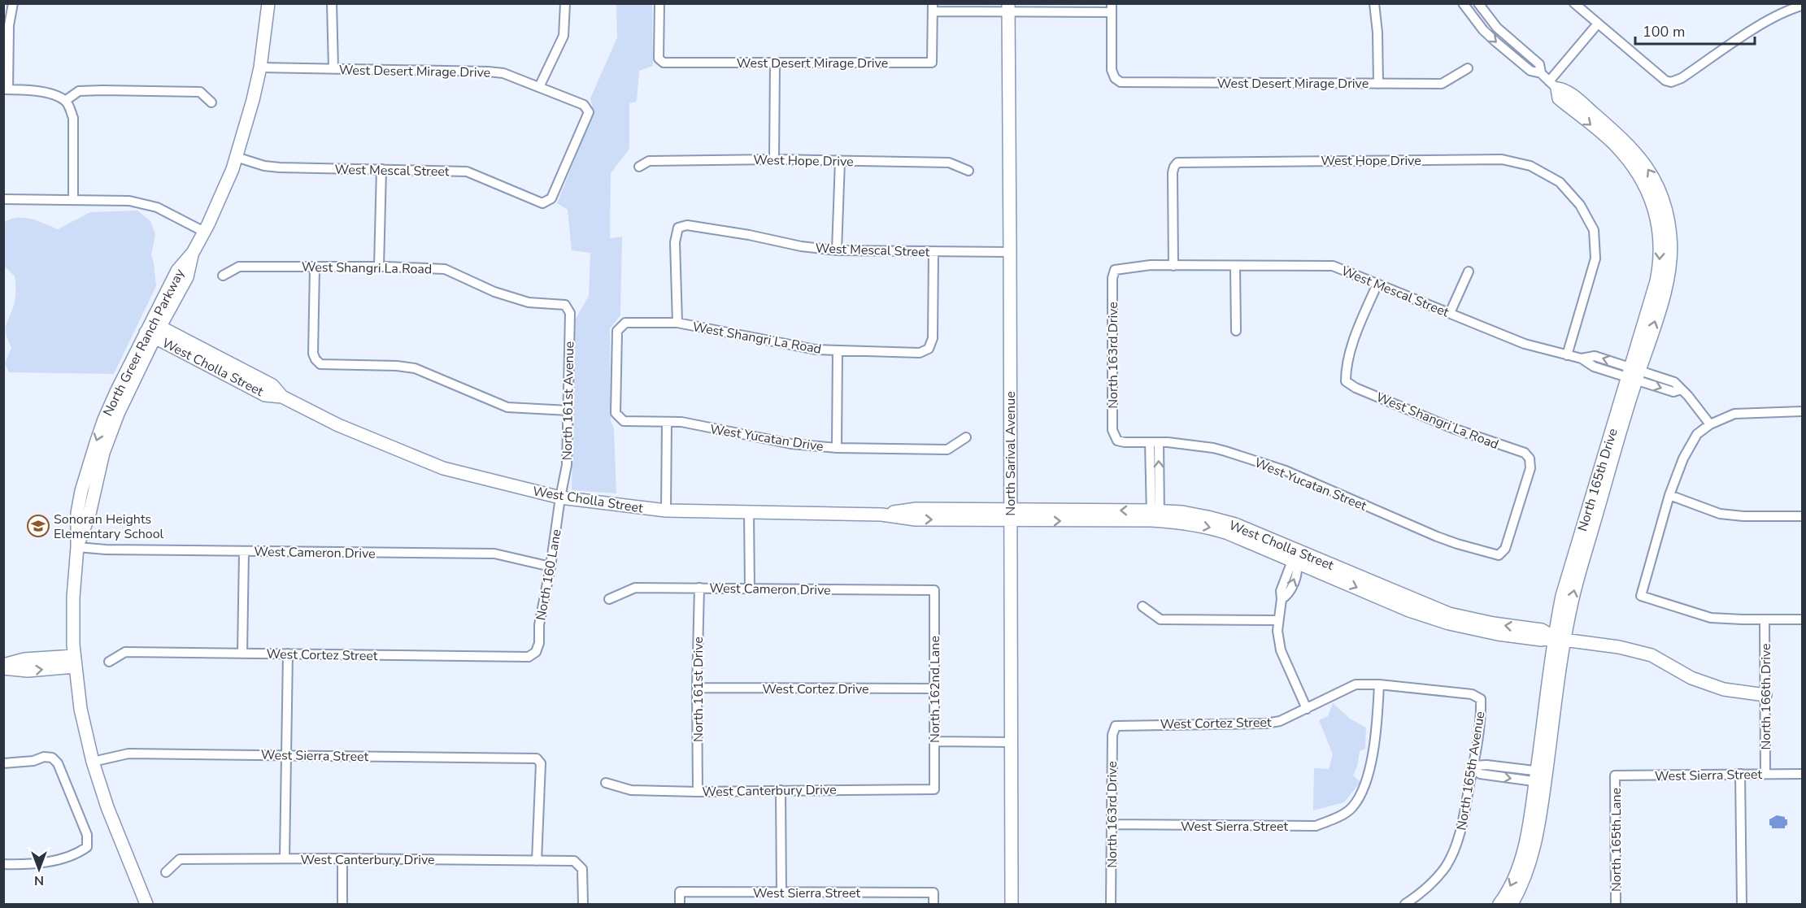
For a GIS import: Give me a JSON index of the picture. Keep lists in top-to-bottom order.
{
  "streets": {
    "street": [
      "West Desert Mirage Drive",
      "West Hope Drive",
      "West Mescal Street",
      "West Shangri La Road",
      "North Greer Ranch Parkway",
      "North 163rd Drive",
      "West Cholla Street",
      "North 161st Avenue",
      "West Yucatan Drive",
      "North Sarival Avenue",
      "North 165th Drive",
      "West Yucatan Street",
      "West Cameron Drive",
      "North 160 Lane",
      "West Cortez Street",
      "West Cortez Drive",
      "North 161st Drive",
      "North 162nd Lane",
      "North 166th Drive",
      "West Sierra Street",
      "North 165th Avenue",
      "West Canterbury Drive",
      "North 165th Lane"
    ]
  },
  "crossings": [
    ["West Desert Mirage Drive", "West Mescal Street"],
    ["West Desert Mirage Drive", "North Greer Ranch Parkway"],
    ["West Hope Drive", "West Mescal Street"],
    ["West Mescal Street", "West Shangri La Road"],
    ["West Mescal Street", "North Greer Ranch Parkway"],
    ["West Mescal Street", "North 163rd Drive"],
    ["West Mescal Street", "North Sarival Avenue"],
    ["West Mescal Street", "North 165th Drive"],
    ["West Shangri La Road", "North 161st Avenue"],
    ["West Shangri La Road", "West Yucatan Drive"],
    ["West Shangri La Road", "West Yucatan Street"],
    ["North Greer Ranch Parkway", "West Cholla Street"],
    ["North Greer Ranch Parkway", "West Cameron Drive"],
    ["North Greer Ranch Parkway", "West Sierra Street"],
    ["North 163rd Drive", "West Yucatan Street"],
    ["North 163rd Drive", "West Cortez Street"],
    ["North 163rd Drive", "West Sierra Street"],
    ["West Cholla Street", "North 161st Avenue"],
    ["West Cholla Street", "North Sarival Avenue"],
    ["West Cholla Street", "North 165th Drive"],
    ["West Cholla Street", "North 160 Lane"],
    ["West Cholla Street", "North 166th Drive"],
    ["North 161st Avenue", "North 160 Lane"],
    ["West Cameron Drive", "North 160 Lane"],
    ["West Cameron Drive", "North 161st Drive"],
    ["West Cameron Drive", "North 162nd Lane"],
    ["North 160 Lane", "West Cortez Street"],
    ["West Cortez Street", "West Sierra Street"],
    ["West Cortez Street", "North 165th Avenue"],
    ["West Cortez Drive", "North 161st Drive"],
    ["West Cortez Drive", "North 162nd Lane"],
    ["North 161st Drive", "West Canterbury Drive"],
    ["North 162nd Lane", "West Canterbury Drive"],
    ["North 166th Drive", "West Sierra Street"],
    ["West Sierra Street", "West Canterbury Drive"],
    ["West Sierra Street", "North 165th Lane"]
  ],
  "places": {
    "school or university": ["Sonoran Heights Elementary School"]
  },
  "scale_bar": "100 m",
  "north": "bottom"
}
